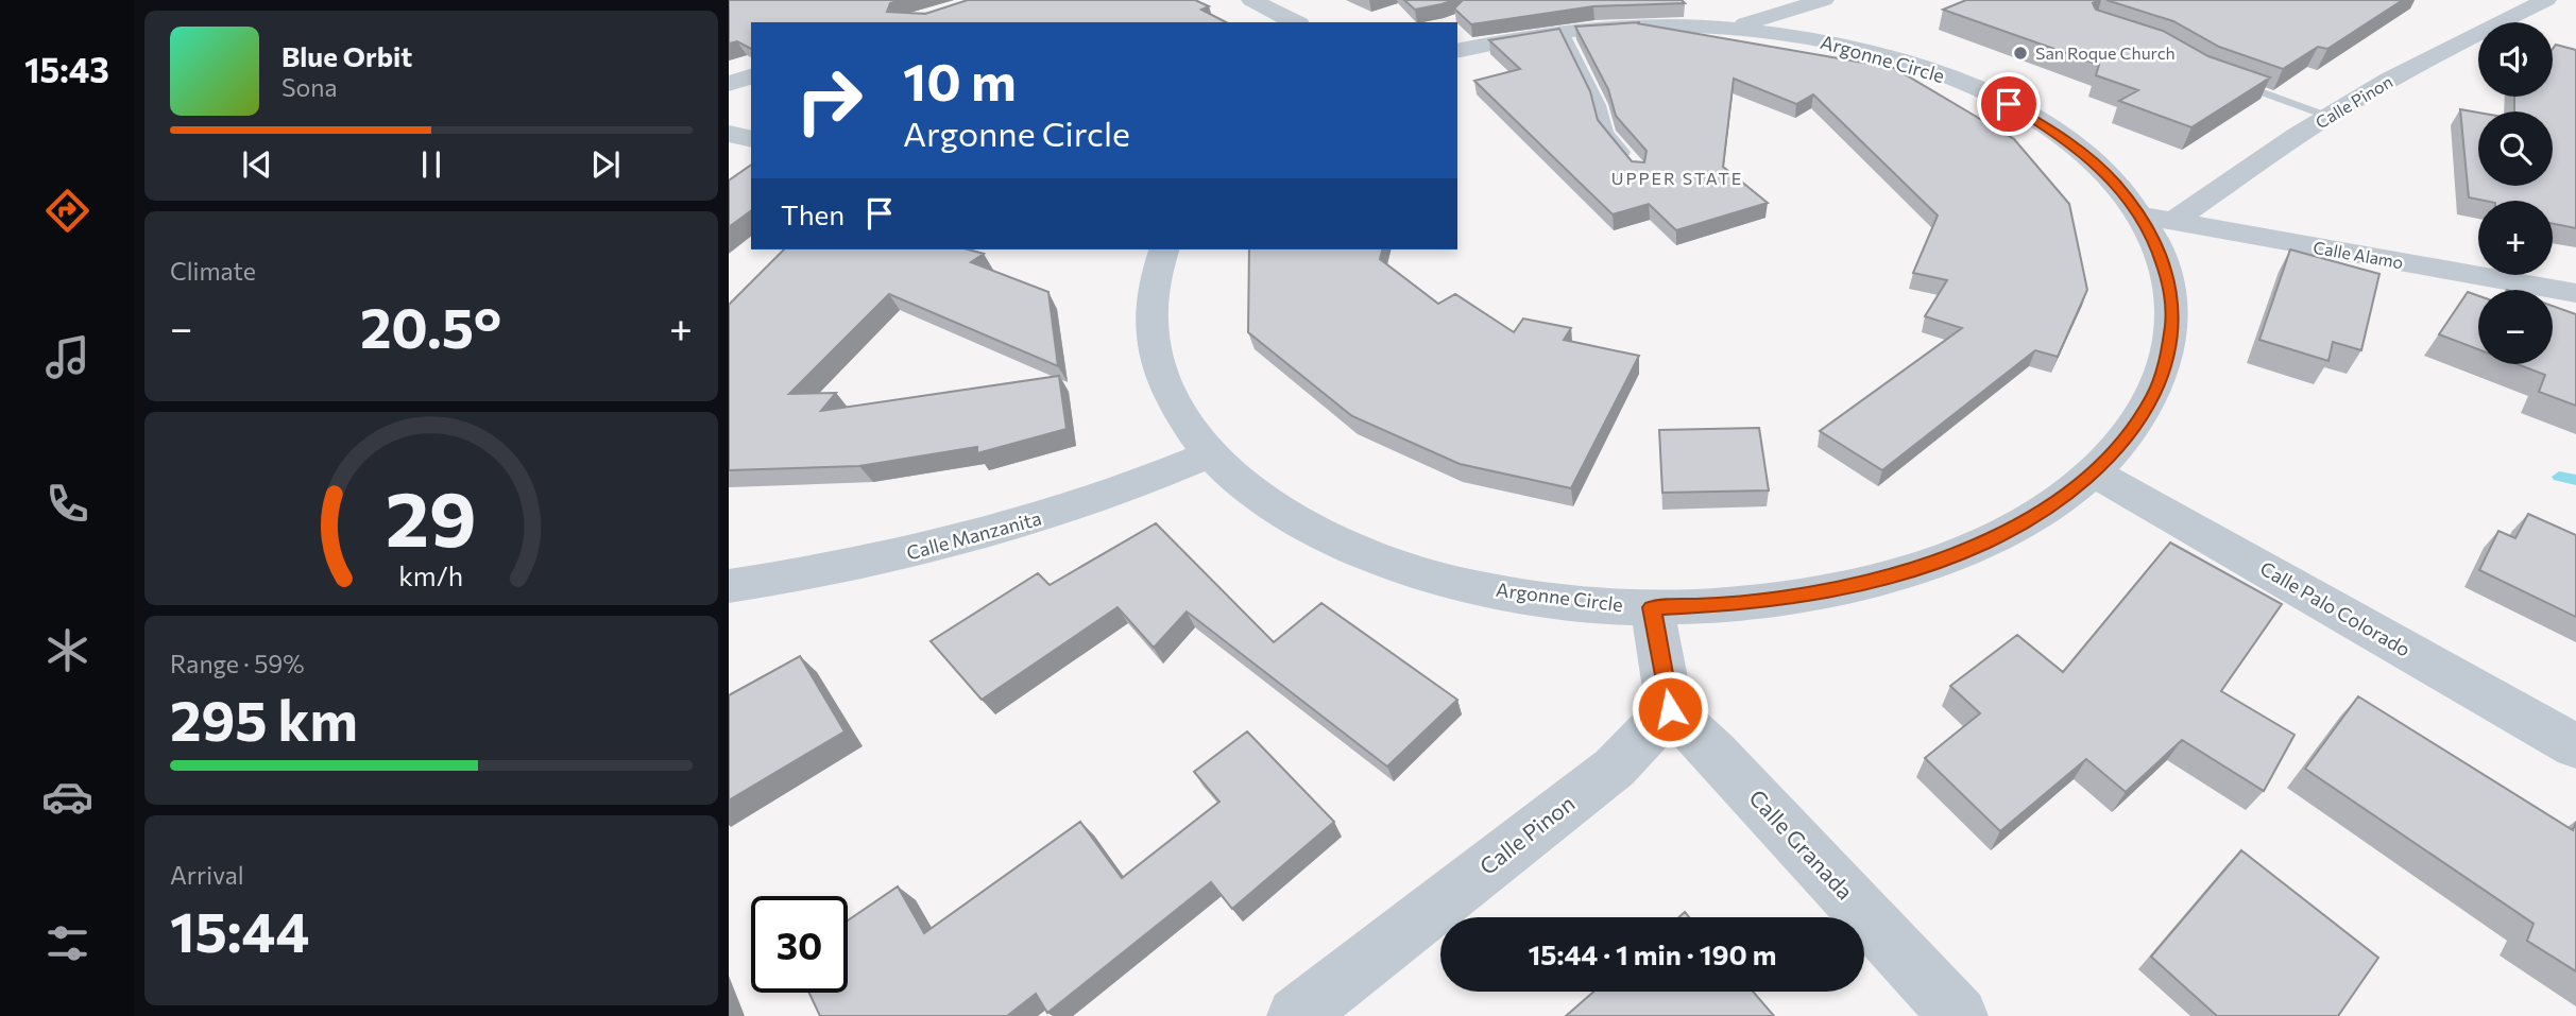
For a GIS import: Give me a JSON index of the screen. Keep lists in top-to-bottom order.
{
  "streets": {
    "street": [
      "Argonne Circle",
      "Calle Pinon",
      "Calle Alamo",
      "Calle Manzanita",
      "Calle Palo Colorado",
      "Calle Granada"
    ]
  },
  "crossings": [
    ["Argonne Circle", "Calle Pinon"],
    ["Argonne Circle", "Calle Alamo"],
    ["Argonne Circle", "Calle Manzanita"],
    ["Argonne Circle", "Calle Palo Colorado"],
    ["Calle Pinon", "Calle Alamo"],
    ["Calle Pinon", "Calle Granada"]
  ],
  "districts": ["UPPER STATE"],
  "places": ["San Roque Church"],
  "page": {
    "tabs": "15:43",
    "map_buttons": ["+", "−"],
    "turn": ["10 m", "Argonne Circle"],
    "song": ["Blue Orbit", "Sona"],
    "then": "Then",
    "tile": [
      "Climate",
      ["Range · 59%", "295 km"],
      ["Arrival", "15:44"]
    ],
    "heat": ["−", "20.5°", "+"],
    "limit": "30",
    "trip": "15:44 · 1 min · 190 m",
    "gauge": ["29", "km/h"]
  }
}
